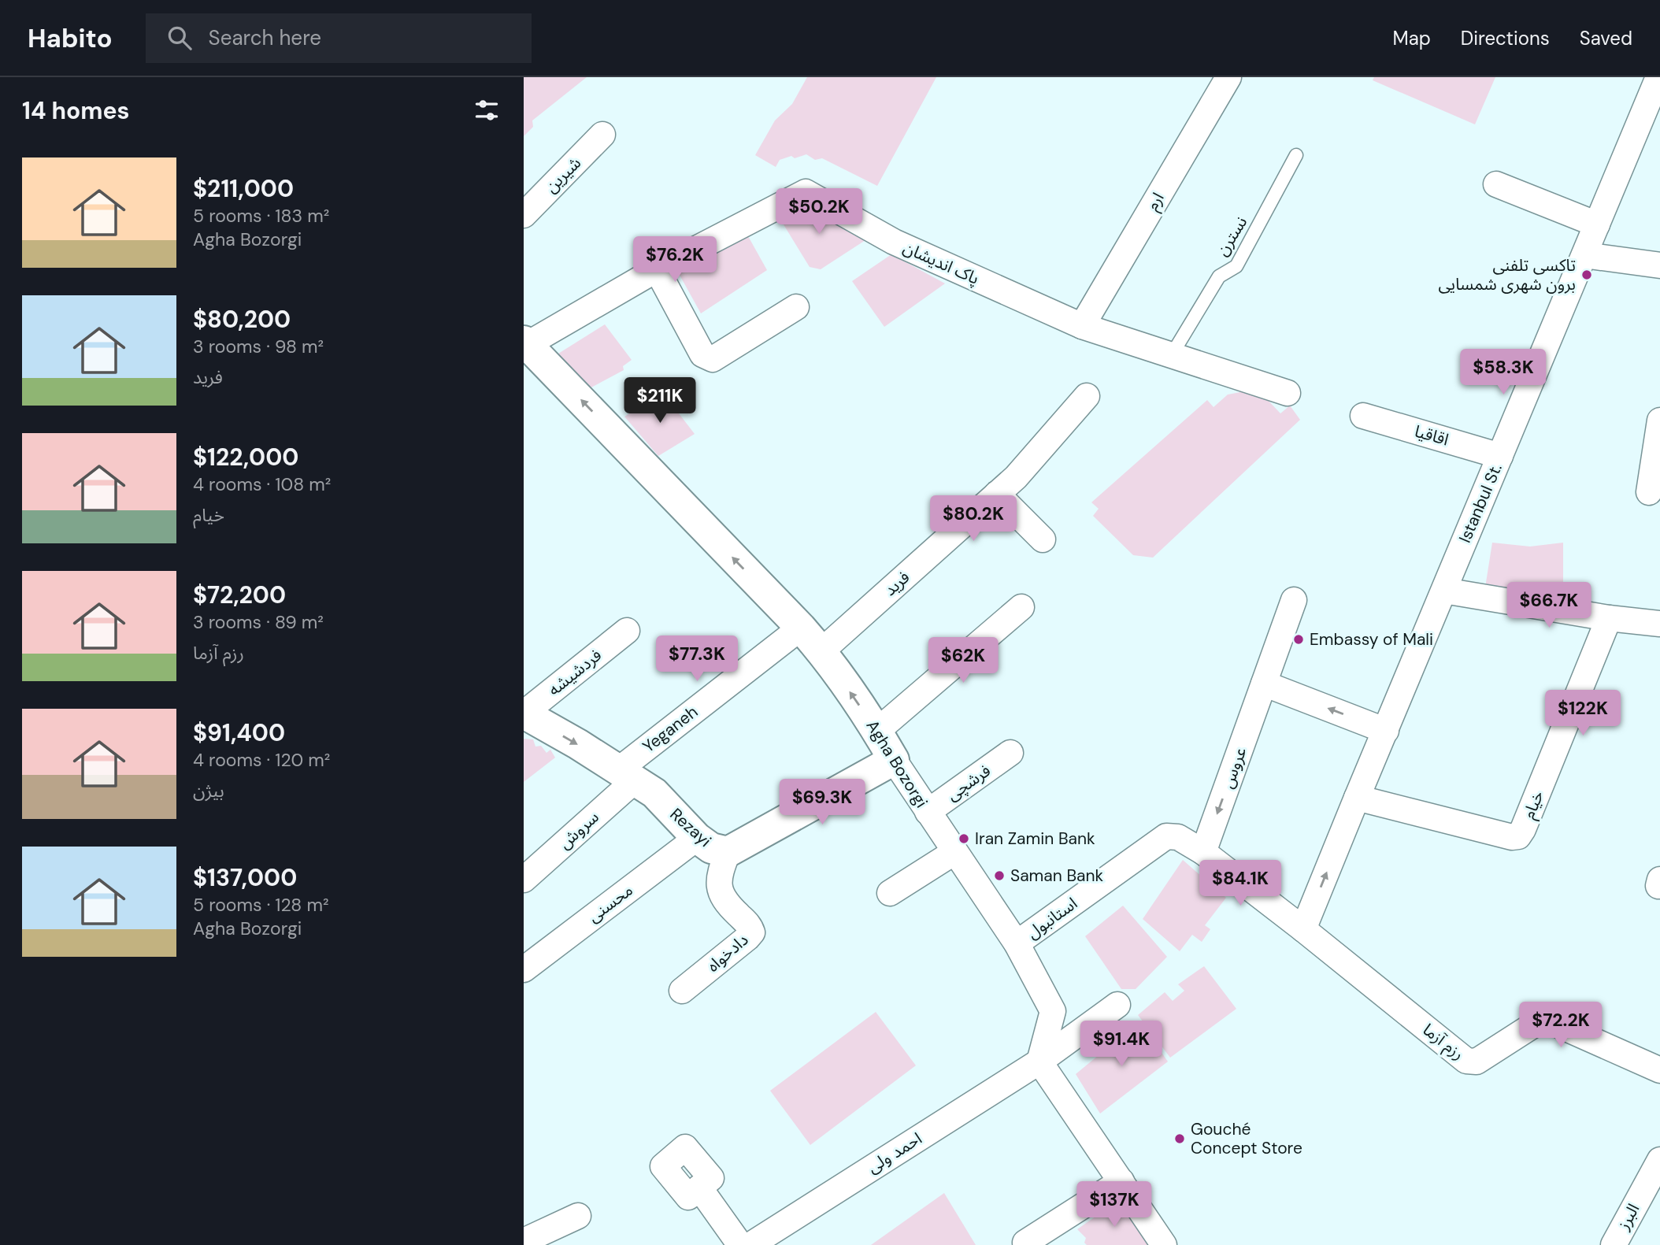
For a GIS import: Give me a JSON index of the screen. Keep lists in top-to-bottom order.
{
  "streets": {
    "street": [
      "شیرین",
      "ارم",
      "پاک اندیشان",
      "اقاقیا",
      "Istanbul St.",
      "فرید",
      "فردشیشه",
      "Yeganeh",
      "Agha Bozorgi",
      "عروس",
      "فرشچی",
      "خیام",
      "Rezayi",
      "سروش",
      "محسنی",
      "استانبول",
      "دادخواه",
      "رزم آزما",
      "احمد ولی",
      "البرز"
    ],
    "lane": ["نسترن"]
  },
  "crossings": [
    ["ارم", "پاک اندیشان"],
    ["نسترن", "پاک اندیشان"],
    ["پاک اندیشان", "Agha Bozorgi"],
    ["اقاقیا", "Istanbul St."],
    ["Istanbul St.", "خیام"],
    ["Istanbul St.", "استانبول"],
    ["Istanbul St.", "رزم آزما"],
    ["فرید", "Agha Bozorgi"],
    ["فردشیشه", "Rezayi"],
    ["Yeganeh", "Agha Bozorgi"],
    ["Yeganeh", "Rezayi"],
    ["Yeganeh", "سروش"],
    ["Agha Bozorgi", "فرشچی"],
    ["Agha Bozorgi", "Rezayi"],
    ["Agha Bozorgi", "استانبول"],
    ["Agha Bozorgi", "احمد ولی"],
    ["عروس", "استانبول"],
    ["Rezayi", "سروش"],
    ["Rezayi", "محسنی"],
    ["Rezayi", "دادخواه"],
    ["استانبول", "رزم آزما"]
  ],
  "one_way": ["Agha Bozorgi", "عروس"],
  "places": [
    "تاکسی تلفنی برون شهری شمسایی",
    "Embassy of Mali",
    "Iran Zamin Bank",
    "Saman Bank",
    "Gouché Concept Store"
  ],
  "page": {
    "header": "Habito",
    "search": "Search here",
    "nav": ["Map", "Directions", "Saved"],
    "heading": "14 homes",
    "list": [
      {
        "name": "$211,000",
        "note": "5 rooms · 183 m² · Agha Bozorgi"
      },
      {
        "name": "$80,200",
        "note": "3 rooms · 98 m² · فرید"
      },
      {
        "name": "$122,000",
        "note": "4 rooms · 108 m² · خیام"
      },
      {
        "name": "$72,200",
        "note": "3 rooms · 89 m² · رزم آزما"
      },
      {
        "name": "$91,400",
        "note": "4 rooms · 120 m² · بیژن"
      },
      {
        "name": "$137,000",
        "note": "5 rooms · 128 m² · Agha Bozorgi"
      }
    ],
    "price": [
      "$50.2K",
      "$76.2K",
      "$58.3K",
      "$211K",
      "$80.2K",
      "$66.7K",
      "$77.3K",
      "$62K",
      "$122K",
      "$69.3K",
      "$84.1K",
      "$72.2K",
      "$91.4K",
      "$137K"
    ]
  }
}
